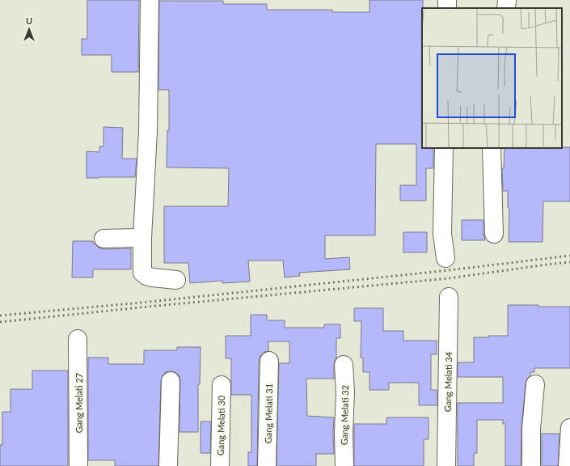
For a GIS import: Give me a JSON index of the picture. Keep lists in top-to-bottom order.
{
  "streets": {
    "street": [
      "Gang Melati 34",
      "Gang Melati 27",
      "Gang Melati 31",
      "Gang Melati 32",
      "Gang Melati 30"
    ]
  },
  "north": "top"
}
